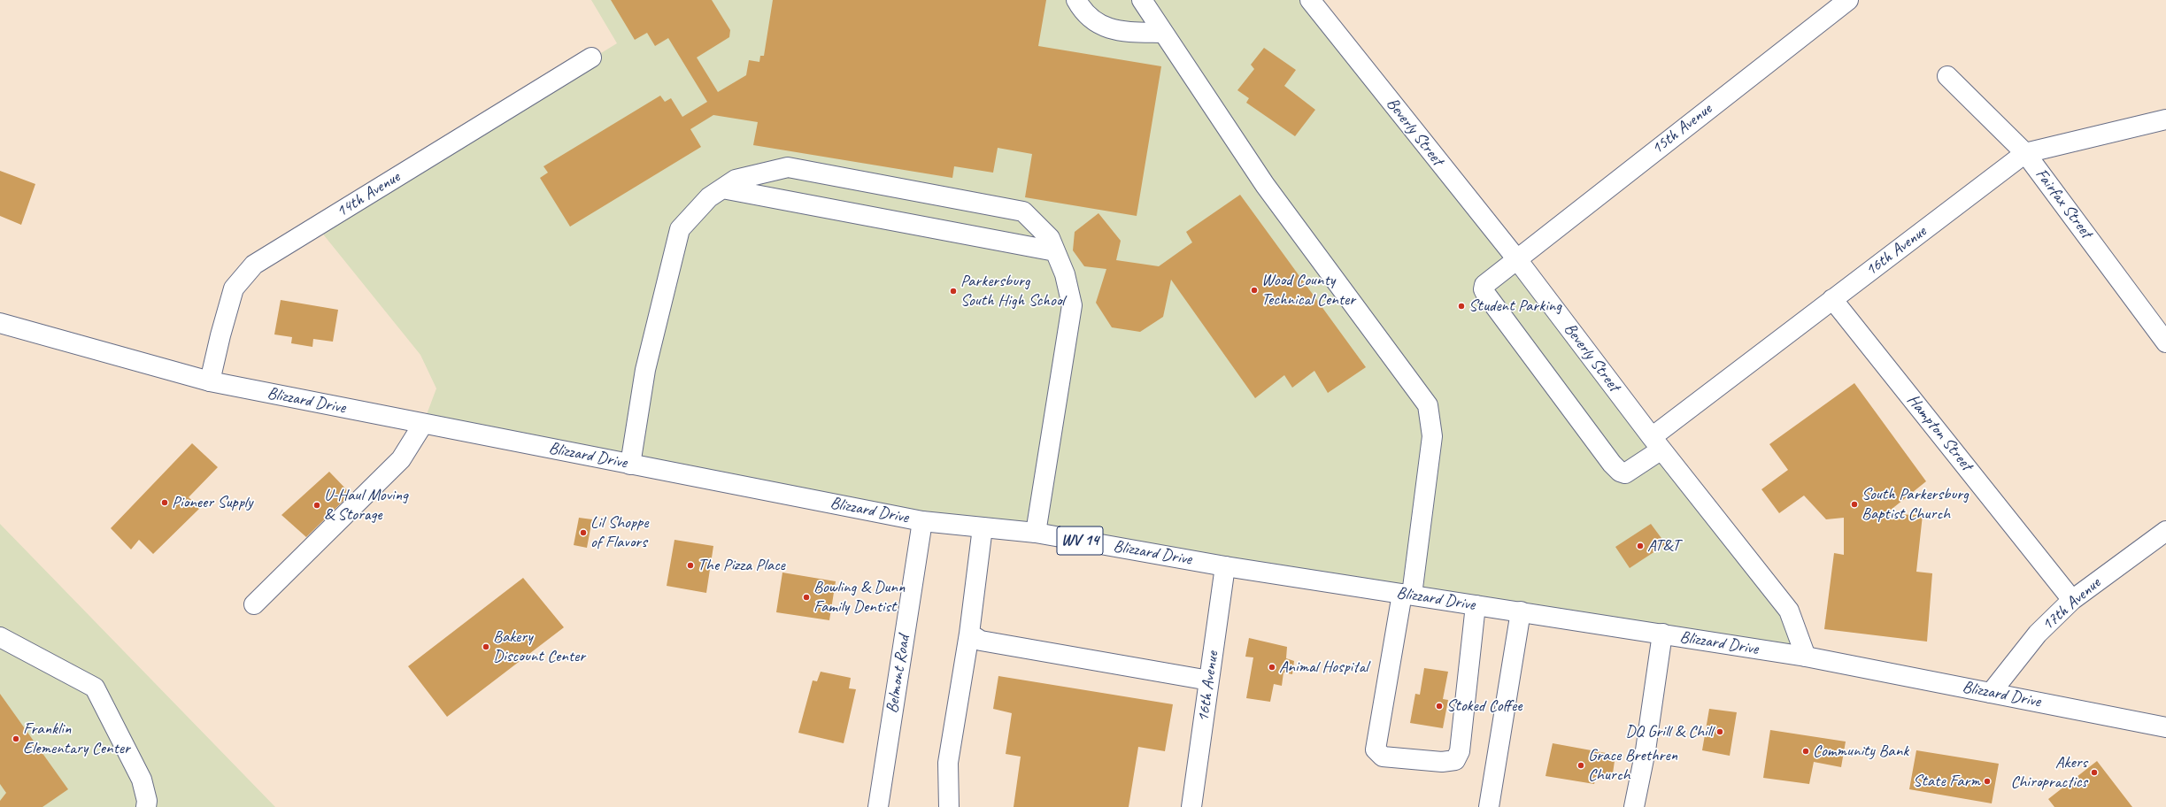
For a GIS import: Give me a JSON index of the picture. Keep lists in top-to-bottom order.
{
  "streets": {
    "street": [
      "15th Avenue",
      "Beverly Street",
      "14th Avenue",
      "Fairfax Street",
      "16th Avenue",
      "Blizzard Drive",
      "Hampton Street",
      "WV 14",
      "17th Avenue",
      "Belmont Road"
    ]
  },
  "crossings": [
    ["15th Avenue", "Beverly Street"],
    ["15th Avenue", "16th Avenue"],
    ["Beverly Street", "16th Avenue"],
    ["Beverly Street", "Blizzard Drive"],
    ["14th Avenue", "Blizzard Drive"],
    ["Fairfax Street", "16th Avenue"],
    ["16th Avenue", "Blizzard Drive"],
    ["16th Avenue", "Hampton Street"],
    ["Blizzard Drive", "17th Avenue"],
    ["Blizzard Drive", "Belmont Road"],
    ["Hampton Street", "17th Avenue"]
  ],
  "places": [
    "Wood County Technical Center",
    "Parkersburg South High School",
    "Student Parking",
    "Pioneer Supply",
    "South Parkersburg Baptist Church",
    "U-Haul Moving & Storage",
    "Lil Shoppe of Flavors",
    "AT&T",
    "The Pizza Place",
    "Bowling & Dunn Family Dentist",
    "Bakery Discount Center",
    "Animal Hospital",
    "Stoked Coffee",
    "DQ Grill & Chill",
    "Franklin Elementary Center",
    "Community Bank",
    "Grace Brethren Church",
    "Akers Chiropractics",
    "State Farm"
  ]
}
